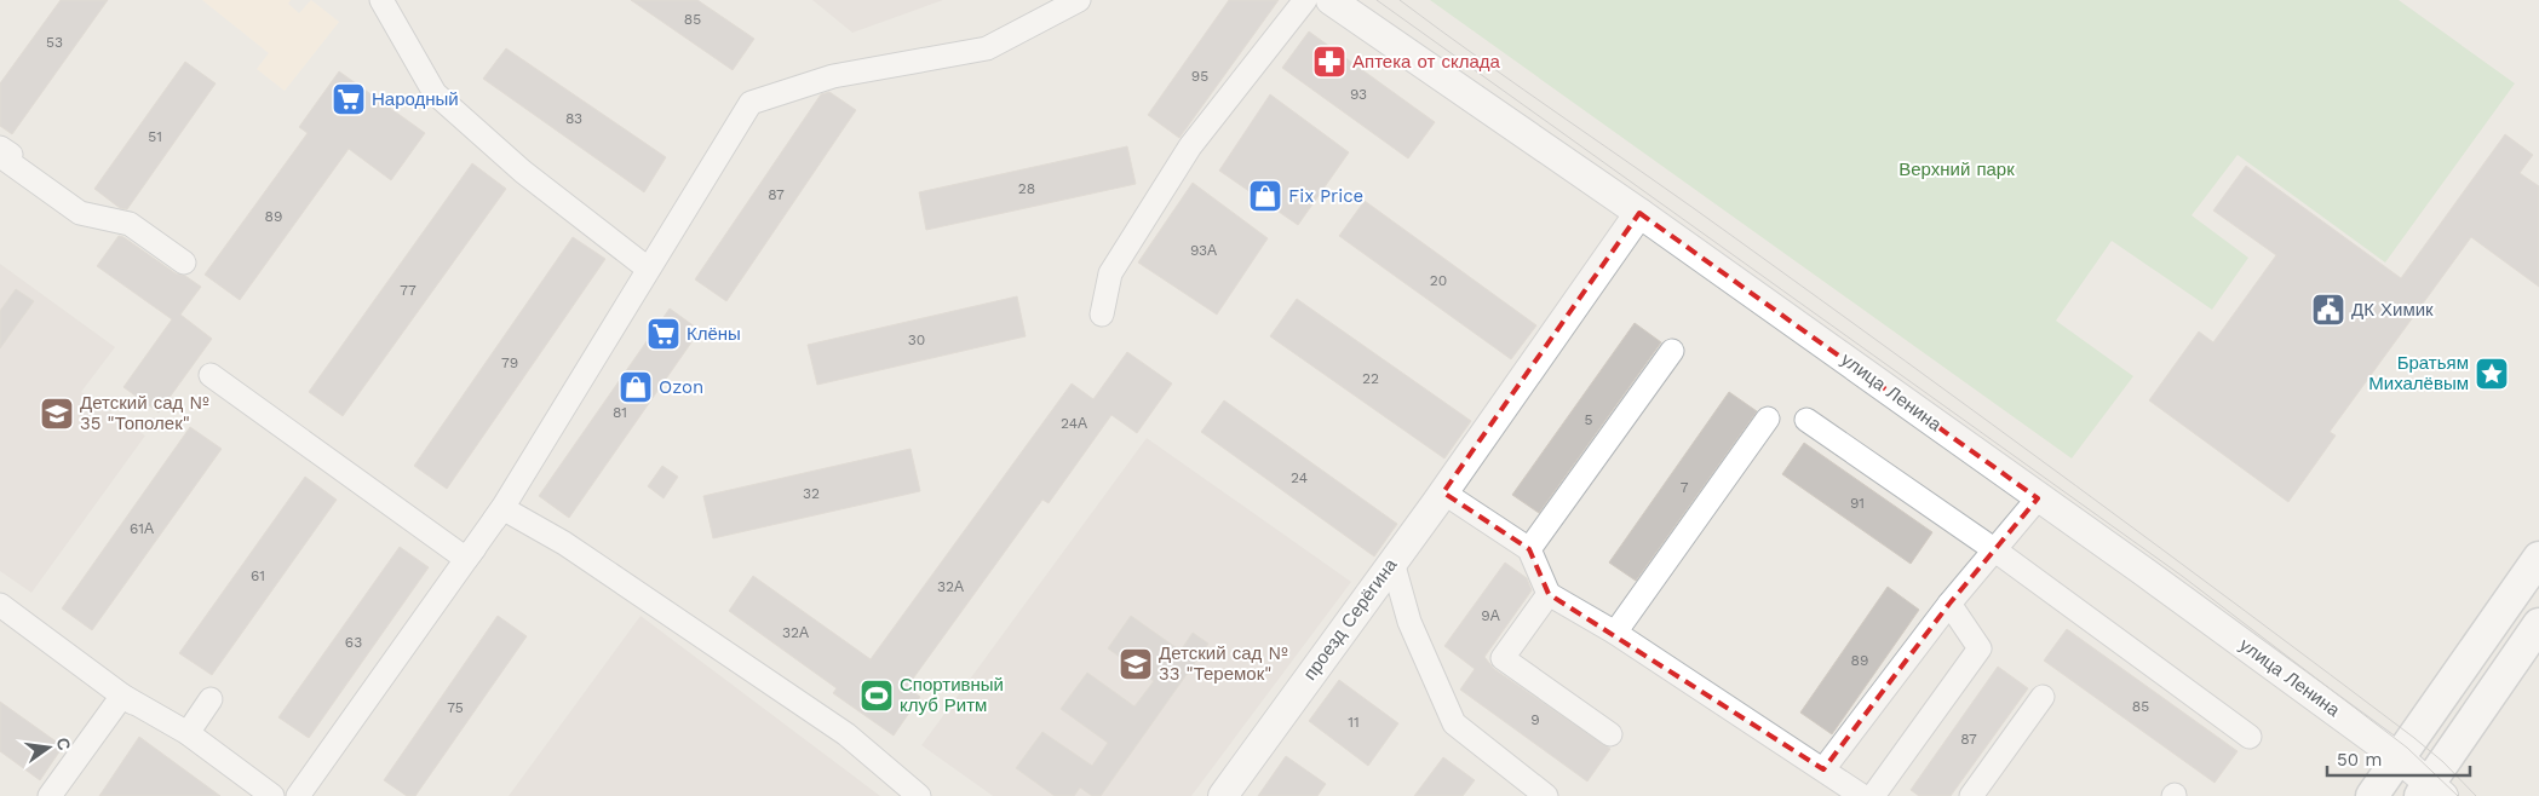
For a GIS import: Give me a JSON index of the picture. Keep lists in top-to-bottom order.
{
  "streets": {
    "street": ["улица Ленина", "проезд Серёгина"]
  },
  "crossings": [
    ["улица Ленина", "проезд Серёгина"]
  ],
  "parks": ["Верхний парк"],
  "places": {
    "pharmacy": ["Аптека от склада"],
    "supermarket": ["Народный", "Клёны"],
    "shop": ["Fix Price", "Ozon"],
    "public building": ["ДК Химик"],
    "place": ["Братьям Михалёвым"],
    "school or university": ["Детский сад № 35 \"Тополек\"", "Детский сад № 33 \"Теремок\""],
    "sports": ["Спортивный клуб Ритм"]
  },
  "house_numbers": [
    "85",
    "53",
    "95",
    "93",
    "83",
    "51",
    "28",
    "87",
    "89",
    "93А",
    "20",
    "77",
    "30",
    "79",
    "22",
    "81",
    "5",
    "24А",
    "24",
    "7",
    "32",
    "91",
    "61А",
    "61",
    "32А",
    "9А",
    "32А",
    "63",
    "89",
    "85",
    "75",
    "9",
    "11",
    "87"
  ],
  "scale_bar": "50 m",
  "north": "right"
}
